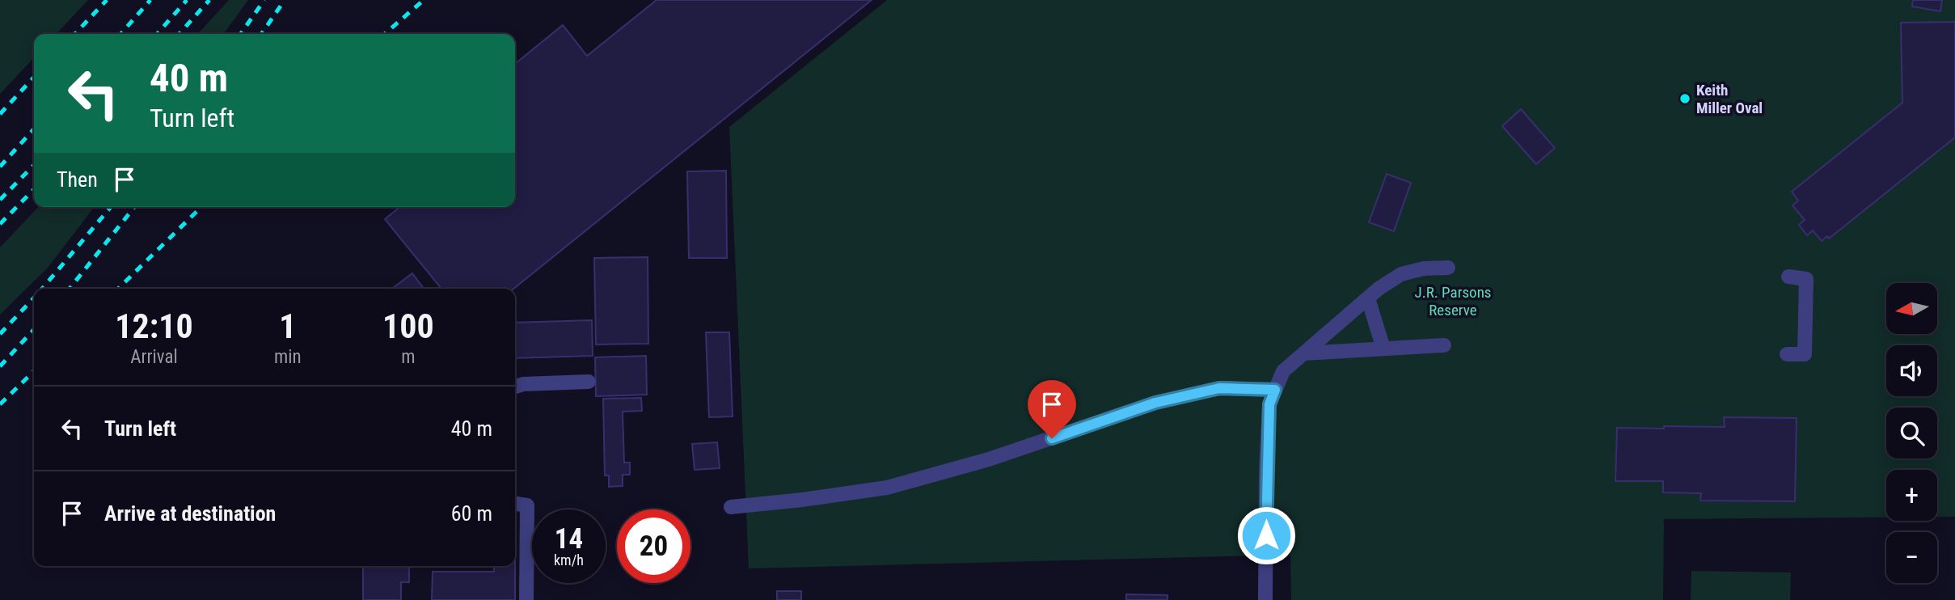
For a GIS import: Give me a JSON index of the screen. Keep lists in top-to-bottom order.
{
  "parks": ["J.R. Parsons Reserve"],
  "places": ["Keith Miller Oval"],
  "north": "left",
  "page": {
    "turn": ["40 m", "Turn left"],
    "then": "Then",
    "map_buttons": ["+", "−"],
    "eta": [
      "12:10",
      "Arrival",
      "1",
      "min",
      "100",
      "m"
    ],
    "list": [
      {
        "name": "Turn left",
        "value": "40 m"
      },
      {
        "name": "Arrive at destination",
        "value": "60 m"
      }
    ],
    "speed": "14 km/h",
    "limit": "20"
  }
}
